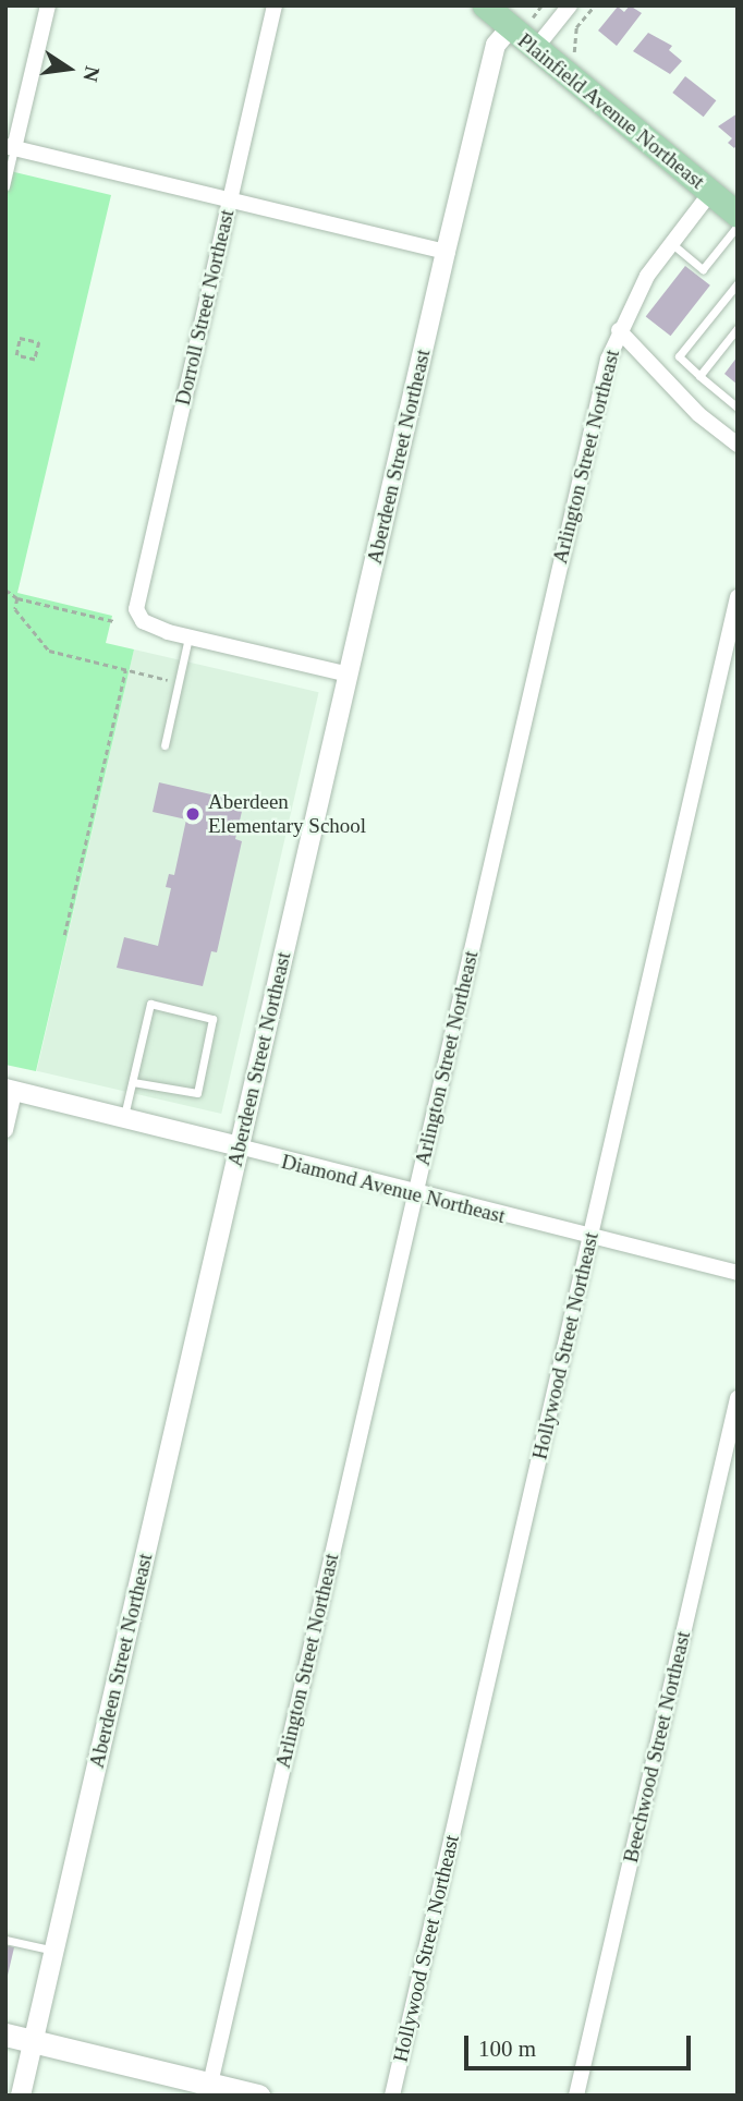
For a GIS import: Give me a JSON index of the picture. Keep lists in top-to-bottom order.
{
  "streets": {
    "main road": ["Plainfield Avenue Northeast"],
    "street": [
      "Dorroll Street Northeast",
      "Aberdeen Street Northeast",
      "Arlington Street Northeast",
      "Diamond Avenue Northeast",
      "Hollywood Street Northeast",
      "Beechwood Street Northeast"
    ]
  },
  "crossings": [
    ["Plainfield Avenue Northeast", "Aberdeen Street Northeast"],
    ["Plainfield Avenue Northeast", "Arlington Street Northeast"],
    ["Aberdeen Street Northeast", "Diamond Avenue Northeast"],
    ["Arlington Street Northeast", "Diamond Avenue Northeast"],
    ["Diamond Avenue Northeast", "Hollywood Street Northeast"]
  ],
  "places": ["Aberdeen Elementary School"],
  "scale_bar": "100 m",
  "north": "right"
}
